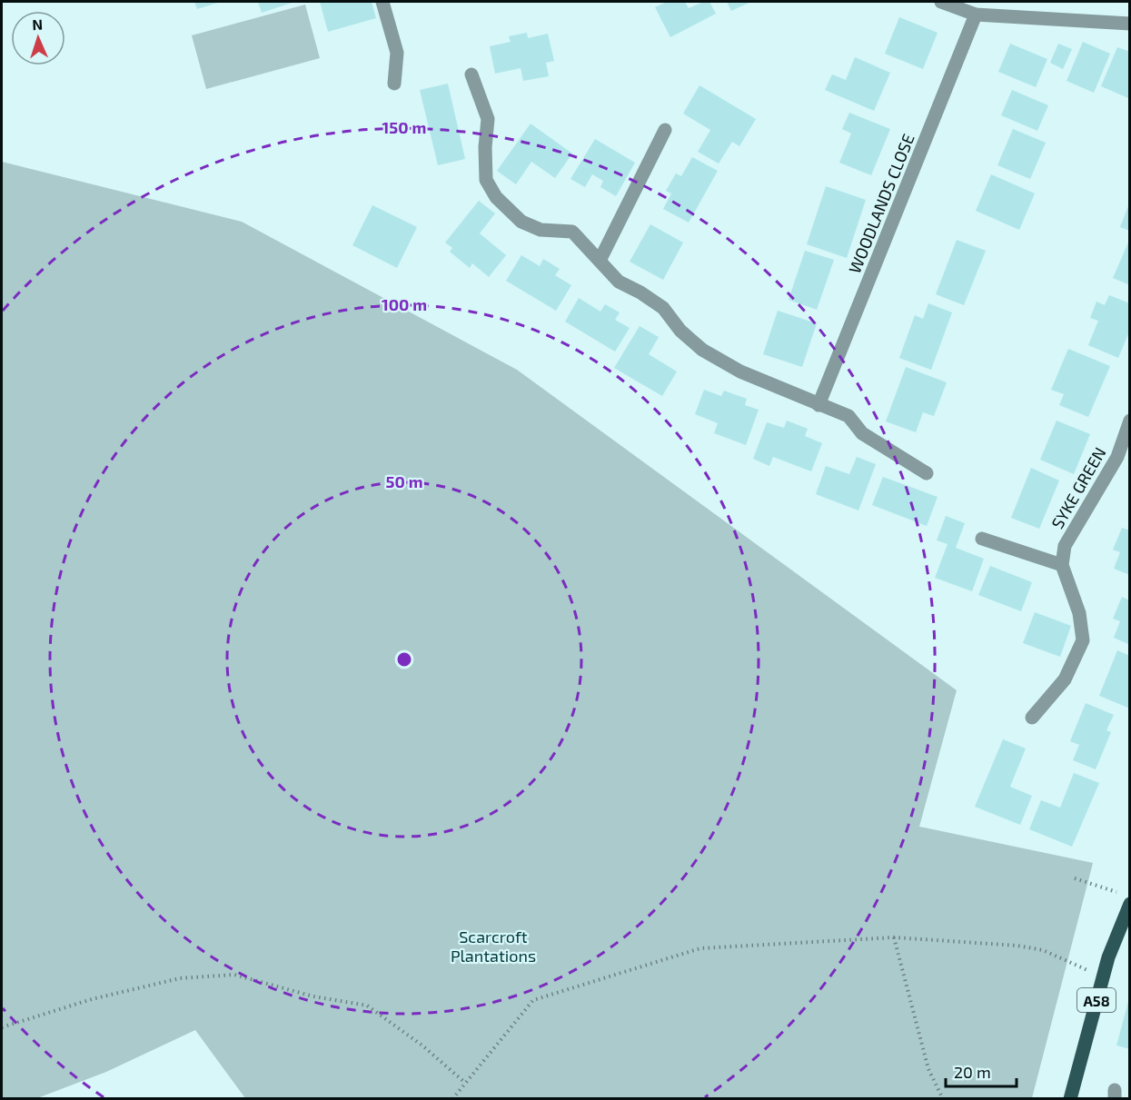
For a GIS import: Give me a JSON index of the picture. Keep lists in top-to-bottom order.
{
  "streets": {
    "main road": ["A58"],
    "street": ["WOODLANDS CLOSE", "SYKE GREEN"]
  },
  "parks": ["Scarcroft Plantations"],
  "scale_bar": "20 m",
  "north": "top",
  "rings": ["150 m", "100 m", "50 m"]
}
